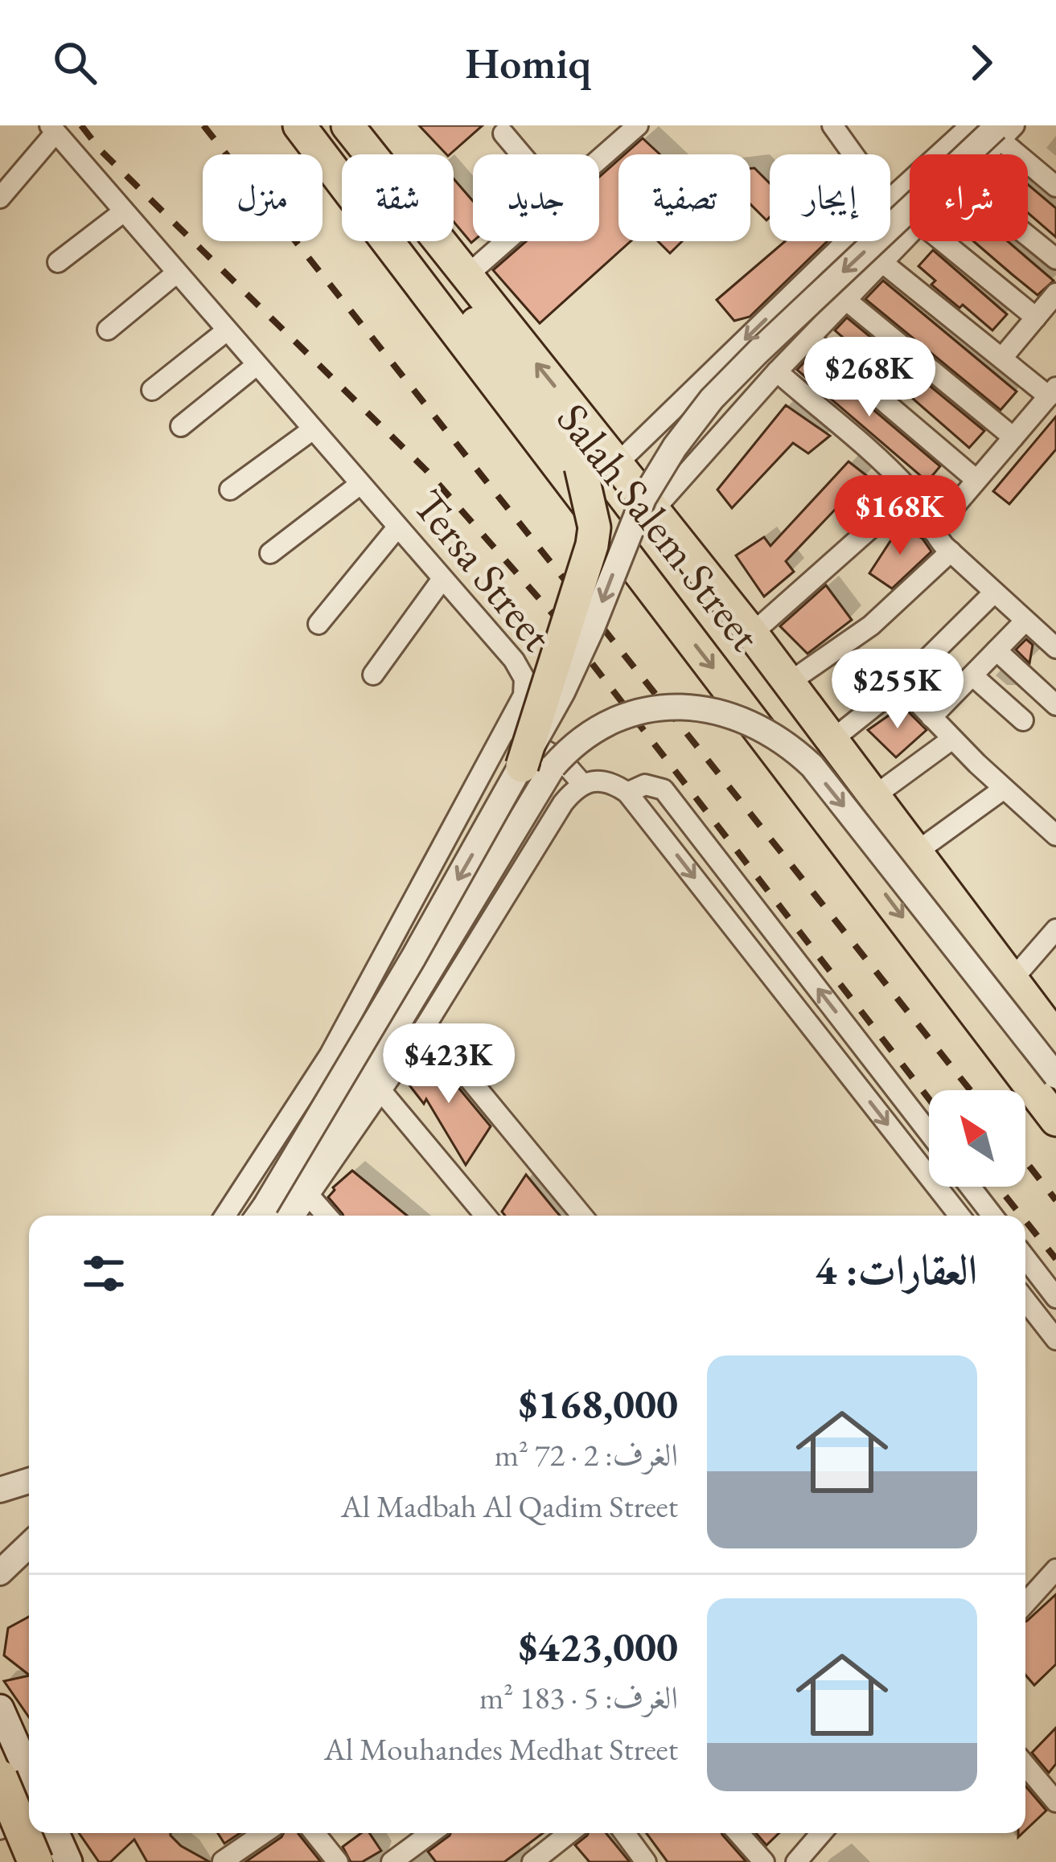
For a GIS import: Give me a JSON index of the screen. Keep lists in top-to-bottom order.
{
  "streets": {
    "highway": ["Salah Salem Street"],
    "street": ["Tersa Street"]
  },
  "north": "top left",
  "page": {
    "header": "Homiq",
    "chip": [
      "شراء",
      "إيجار",
      "تصفية",
      "جديد",
      "شقة",
      "منزل"
    ],
    "price": [
      "$268K",
      "$168K",
      "$255K",
      "$423K"
    ],
    "heading": "العقارات: 4",
    "list": [
      {
        "name": "$168,000",
        "note": "الغرف: 2 · 72 m² · Al Madbah Al Qadim Street"
      },
      {
        "name": "$423,000",
        "note": "الغرف: 5 · 183 m² · Al Mouhandes Medhat Street"
      }
    ]
  }
}
